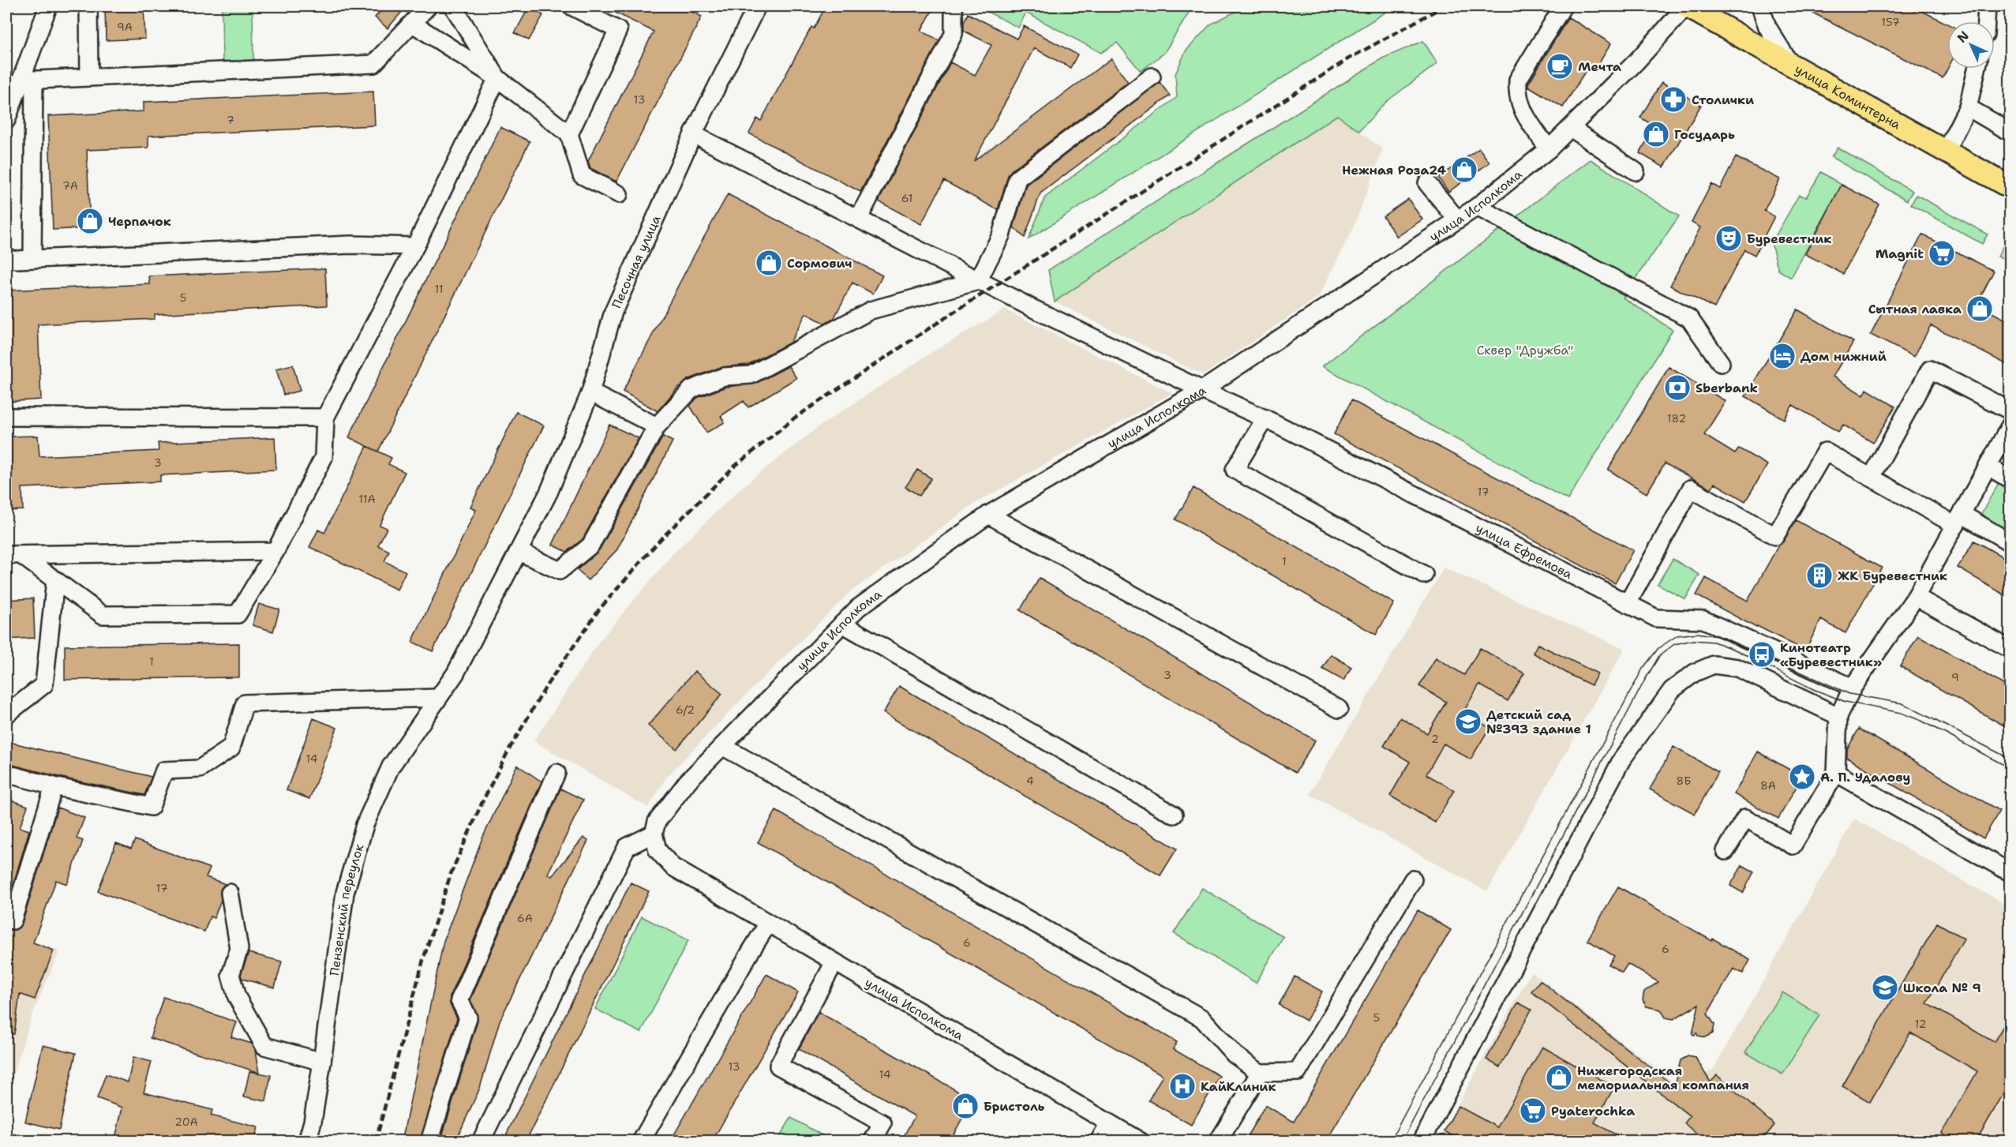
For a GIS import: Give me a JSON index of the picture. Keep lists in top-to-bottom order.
{
  "streets": {
    "main road": ["улица Коминтерна"],
    "street": [
      "улица Исполкома",
      "Песочная улица",
      "улица Ефремова",
      "Пензенский переулок"
    ]
  },
  "crossings": [
    ["улица Коминтерна", "улица Исполкома"],
    ["улица Исполкома", "улица Ефремова"],
    ["Песочная улица", "улица Ефремова"],
    ["Песочная улица", "Пензенский переулок"]
  ],
  "parks": ["Сквер \"Дружба\""],
  "places": {
    "cafe": ["Мечта"],
    "pharmacy": ["Столички"],
    "shop": [
      "Государь",
      "Нежная Роза24",
      "Черпачок",
      "Сормович",
      "Сытная лавка",
      "Нижегородская мемориальная компания",
      "Бристоль"
    ],
    "theatre": ["Буревестник"],
    "supermarket": ["Magnit", "Pyaterochka"],
    "hotel": ["Дом нижний"],
    "bank": ["Sberbank"],
    "building": ["ЖК Буревестник"],
    "bus stop": ["Кинотеатр «Буревестник»"],
    "school or university": ["Детский сад №393 здание 1", "Школа № 9"],
    "place": ["А. П. Удалову"],
    "hospital": ["КайКлиник"]
  },
  "house_numbers": [
    "157",
    "9А",
    "13",
    "7",
    "7А",
    "61",
    "11",
    "5",
    "182",
    "3",
    "17",
    "11А",
    "1",
    "1",
    "3",
    "9",
    "6/2",
    "2",
    "14",
    "4",
    "8Б",
    "8А",
    "17",
    "6А",
    "6",
    "6",
    "5",
    "12",
    "13",
    "14",
    "20А"
  ],
  "north": "top left"
}
